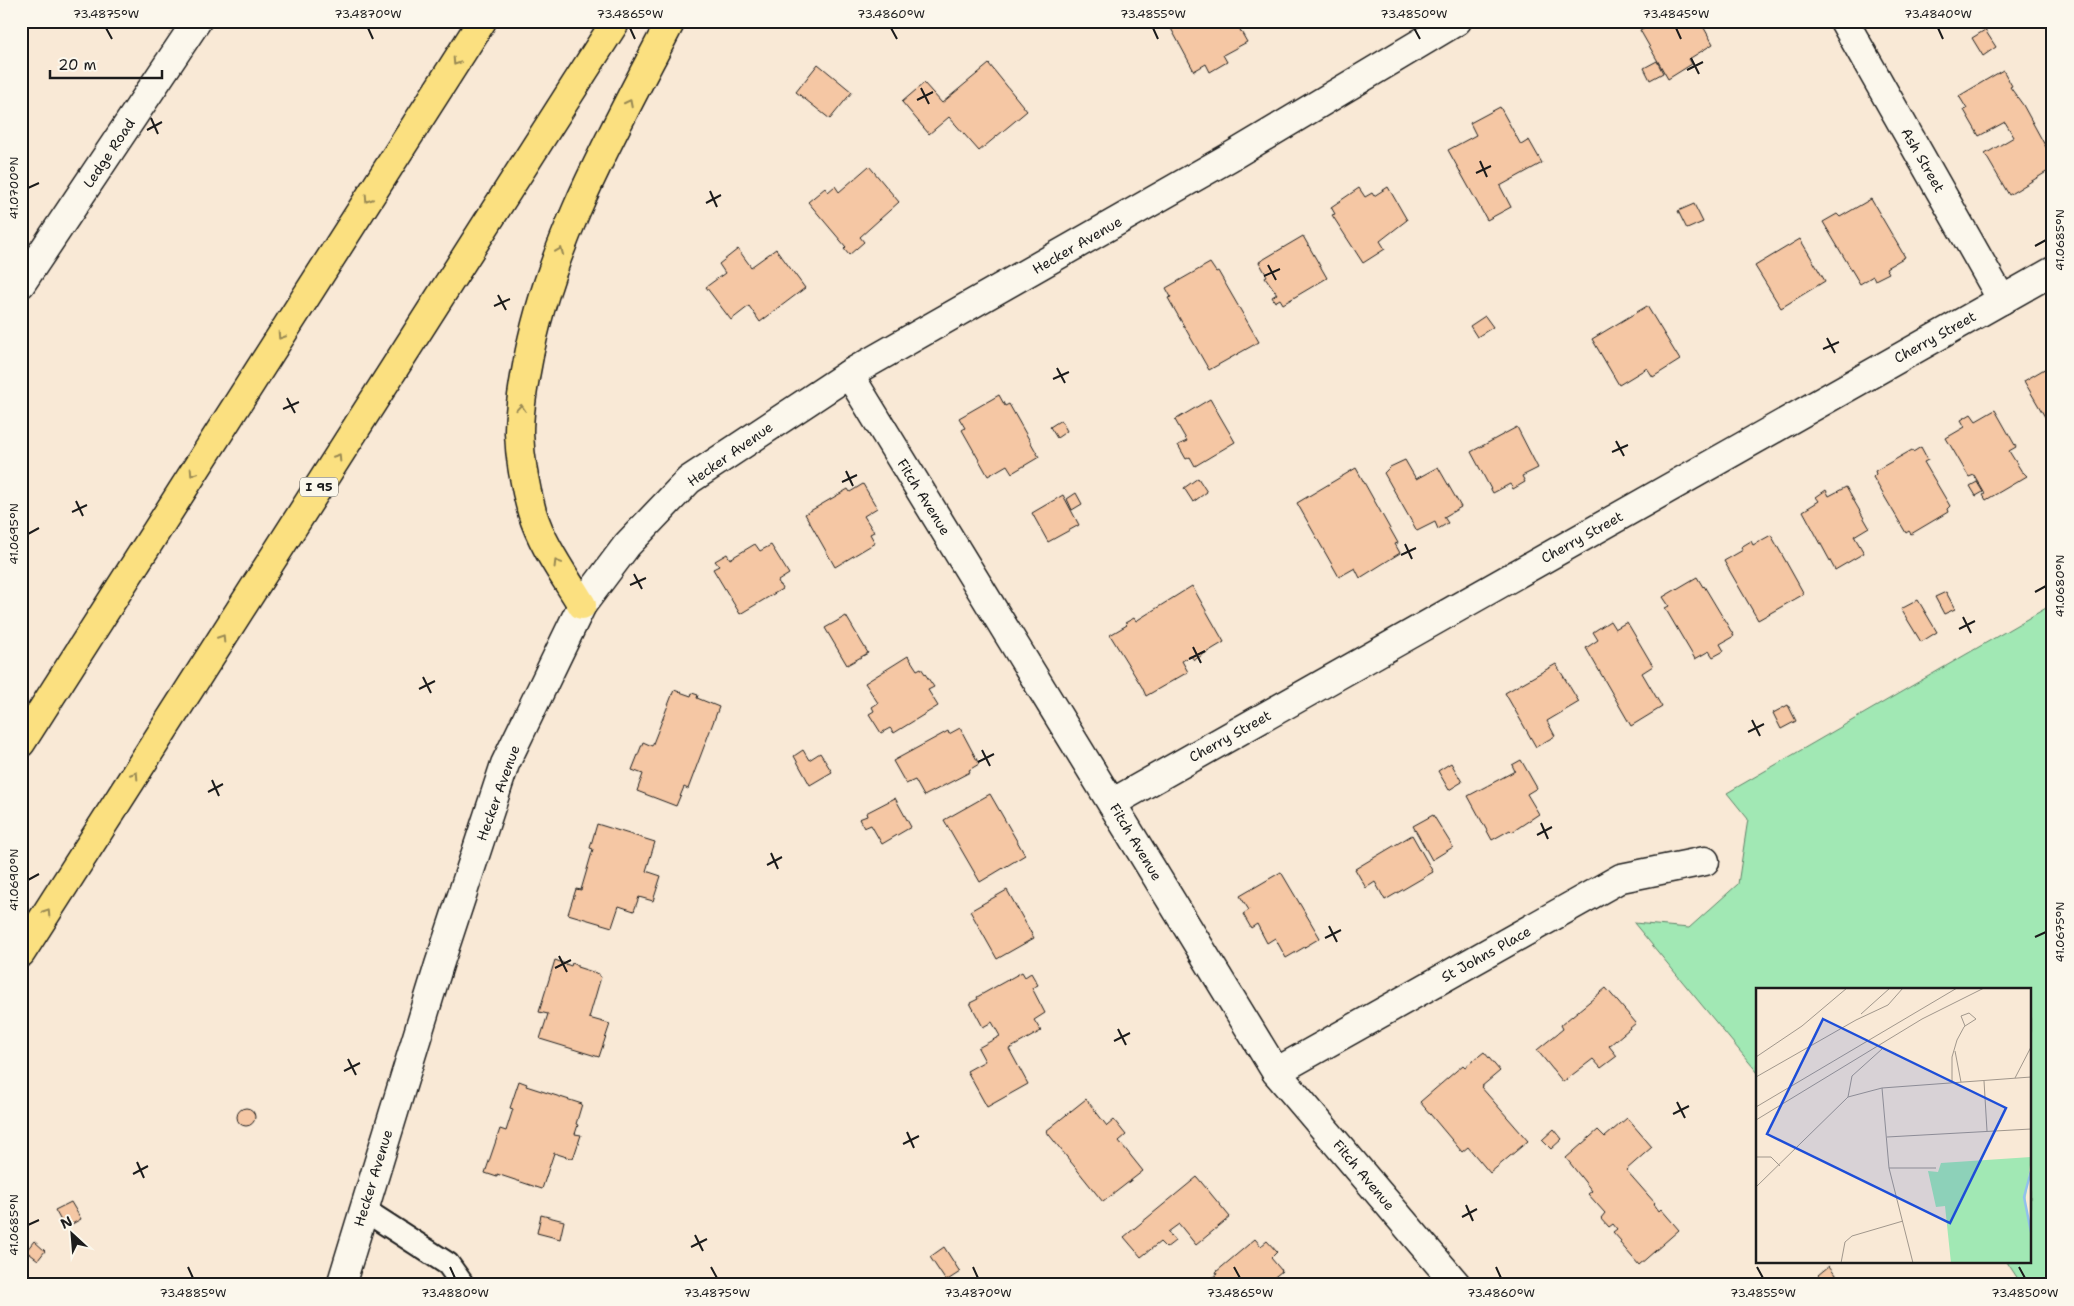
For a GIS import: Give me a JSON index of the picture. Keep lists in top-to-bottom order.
{
  "streets": {
    "highway": ["I 95"],
    "street": [
      "Ledge Road",
      "Ash Street",
      "Hecker Avenue",
      "Cherry Street",
      "Fitch Avenue",
      "St Johns Place"
    ]
  },
  "crossings": [
    ["Ash Street", "Cherry Street"],
    ["Hecker Avenue", "Fitch Avenue"],
    ["Cherry Street", "Fitch Avenue"],
    ["Fitch Avenue", "St Johns Place"]
  ],
  "scale_bar": "20 m",
  "north": "top left",
  "coordinates": [
    "73.4875°W",
    "73.4870°W",
    "73.4865°W",
    "73.4860°W",
    "73.4855°W",
    "73.4850°W",
    "73.4845°W",
    "73.4840°W",
    "41.0700°N",
    "41.0685°N",
    "41.0695°N",
    "41.0680°N",
    "41.0690°N",
    "41.0675°N",
    "73.4885°W",
    "73.4880°W"
  ]
}
